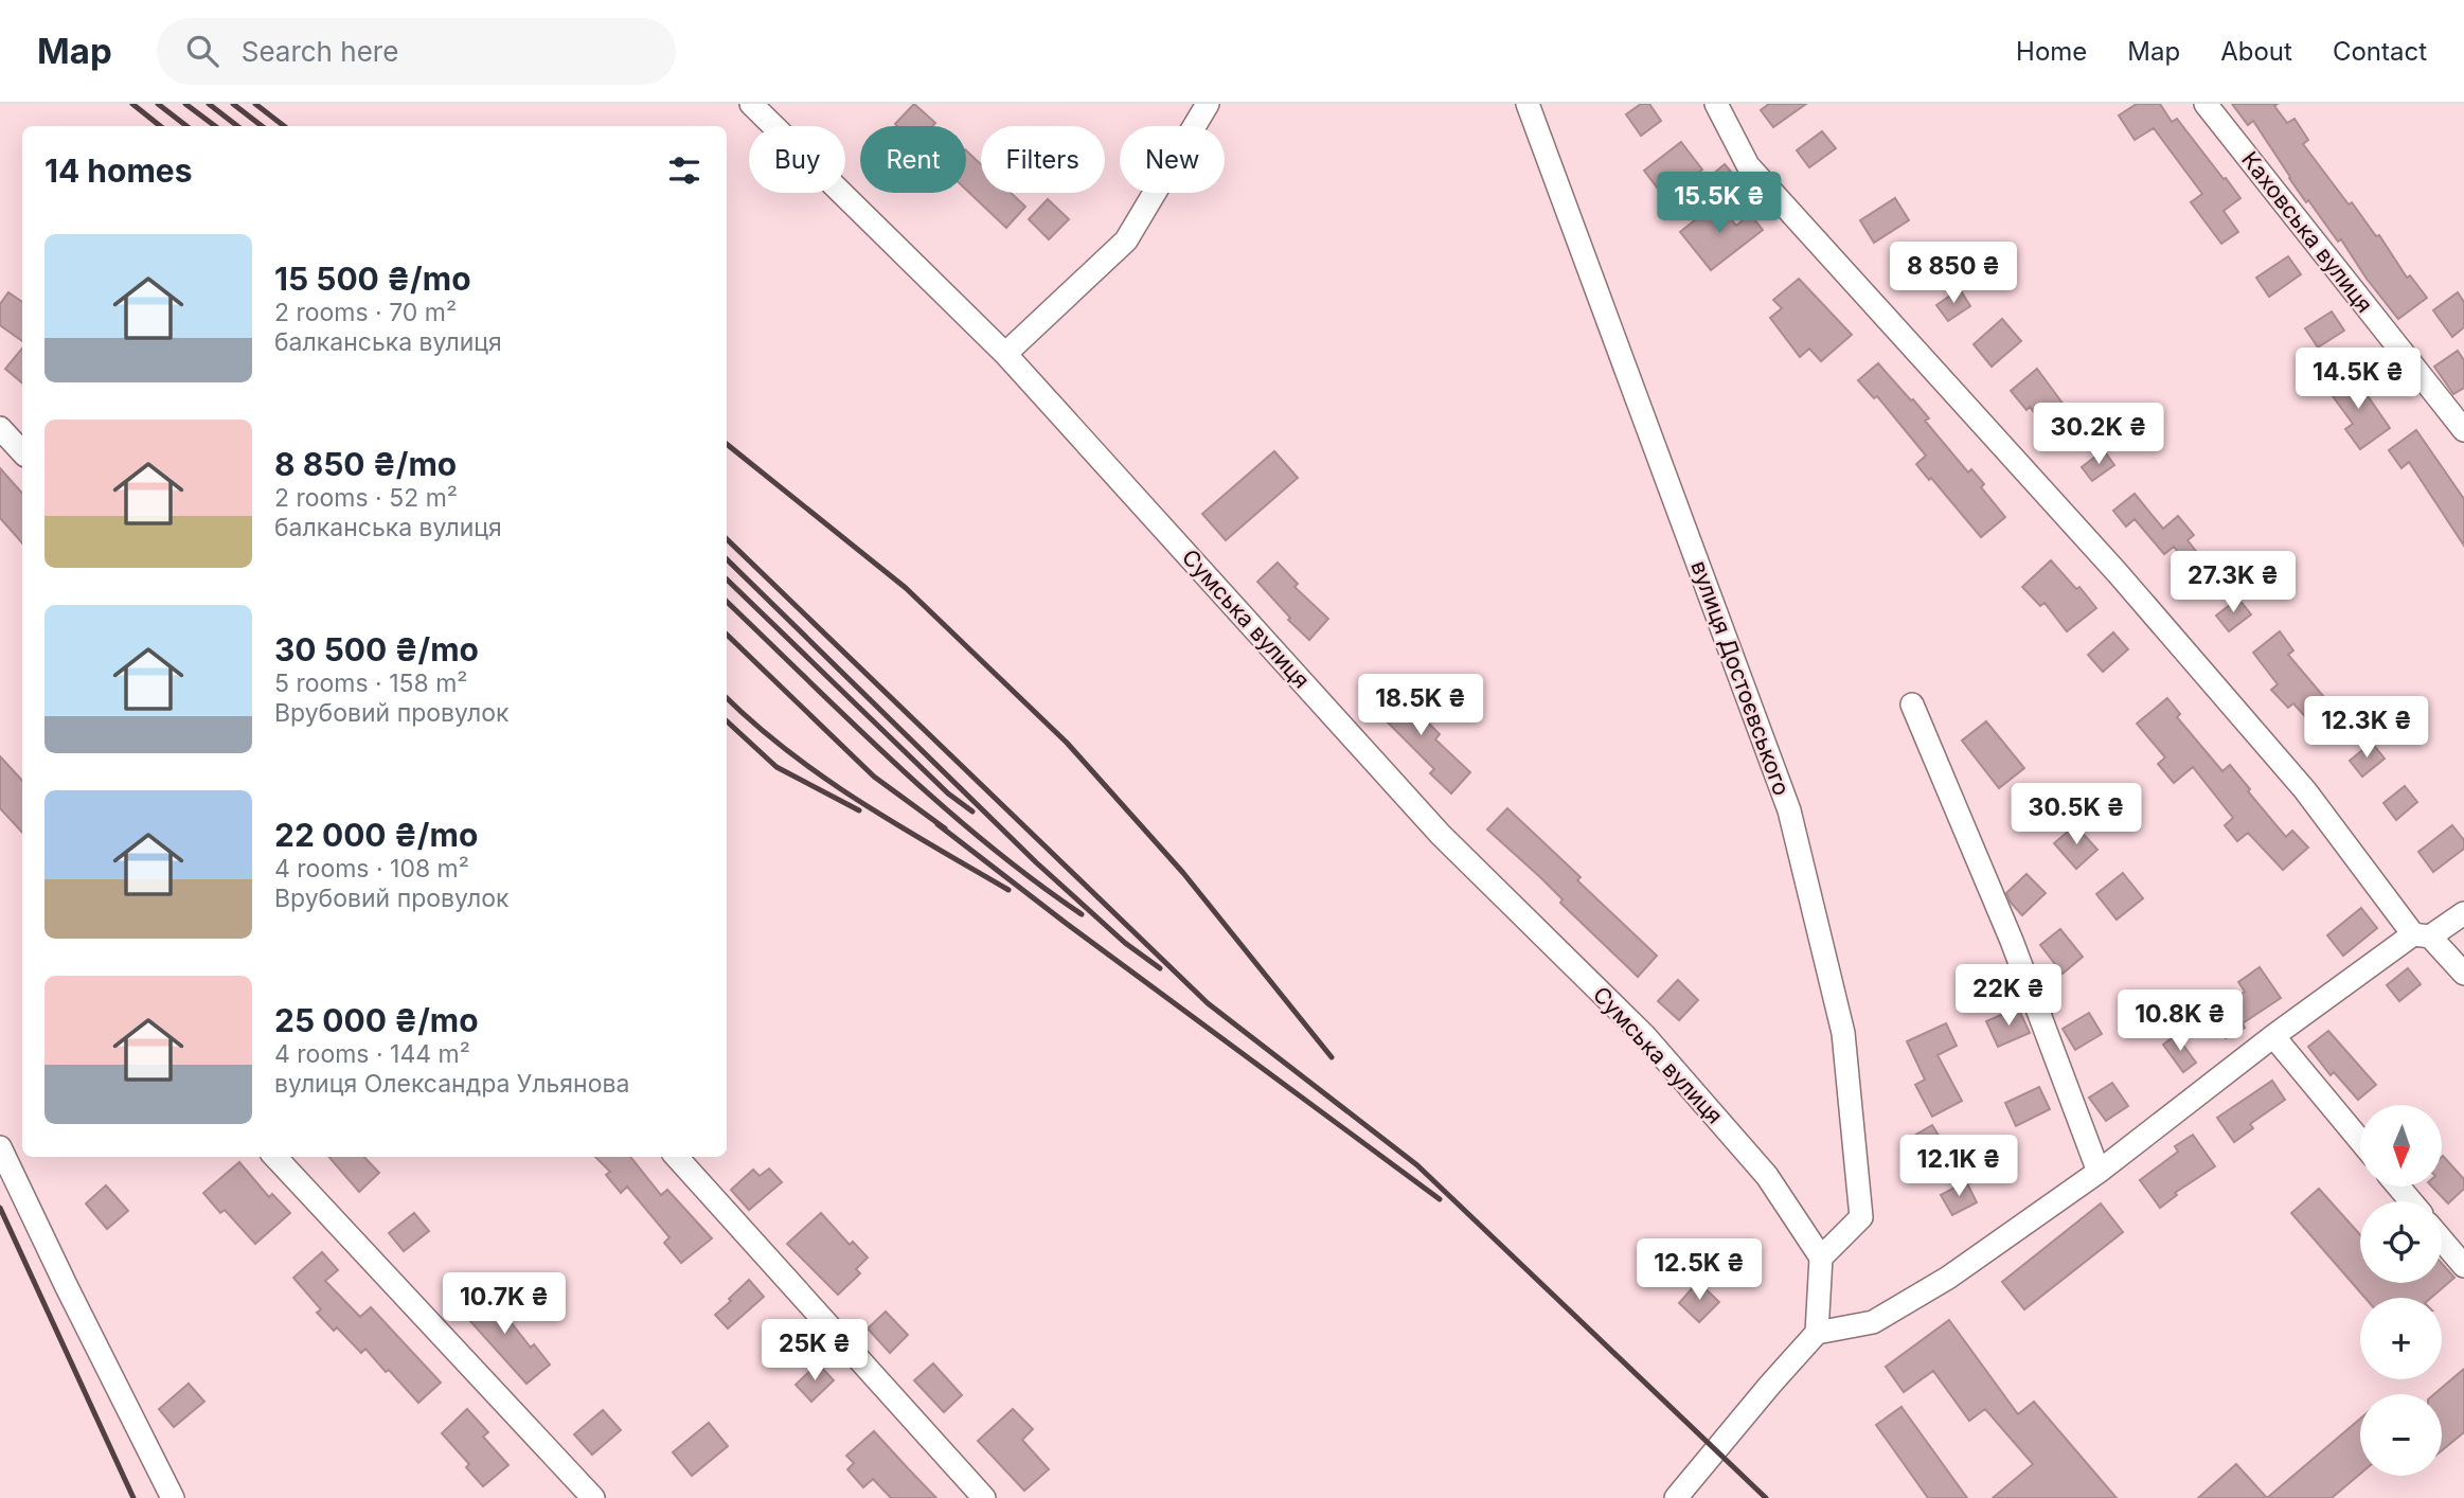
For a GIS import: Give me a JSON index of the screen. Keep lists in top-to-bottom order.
{
  "streets": {
    "street": ["Каховська вулиця", "Сумська вулиця", "вулиця Достоєвського"]
  },
  "crossings": [
    ["Сумська вулиця", "вулиця Достоєвського"]
  ],
  "north": "bottom",
  "page": {
    "header": "Map",
    "search": "Search here",
    "nav": [
      "Home",
      "Map",
      "About",
      "Contact"
    ],
    "chip": [
      "Buy",
      "Rent",
      "Filters",
      "New"
    ],
    "heading": "14 homes",
    "price": [
      "15.5K ₴",
      "8 850 ₴",
      "14.5K ₴",
      "30.2K ₴",
      "27.3K ₴",
      "18.5K ₴",
      "12.3K ₴",
      "30.5K ₴",
      "22K ₴",
      "10.8K ₴",
      "12.1K ₴",
      "12.5K ₴",
      "10.7K ₴",
      "25K ₴"
    ],
    "list": [
      {
        "name": "15 500 ₴/mo",
        "note": "2 rooms · 70 m² · балканська вулиця"
      },
      {
        "name": "8 850 ₴/mo",
        "note": "2 rooms · 52 m² · балканська вулиця"
      },
      {
        "name": "30 500 ₴/mo",
        "note": "5 rooms · 158 m² · Врубовий провулок"
      },
      {
        "name": "22 000 ₴/mo",
        "note": "4 rooms · 108 m² · Врубовий провулок"
      },
      {
        "name": "25 000 ₴/mo",
        "note": "4 rooms · 144 m² · вулиця Олександра Ульянова"
      }
    ],
    "map_buttons": ["+", "−"]
  }
}
